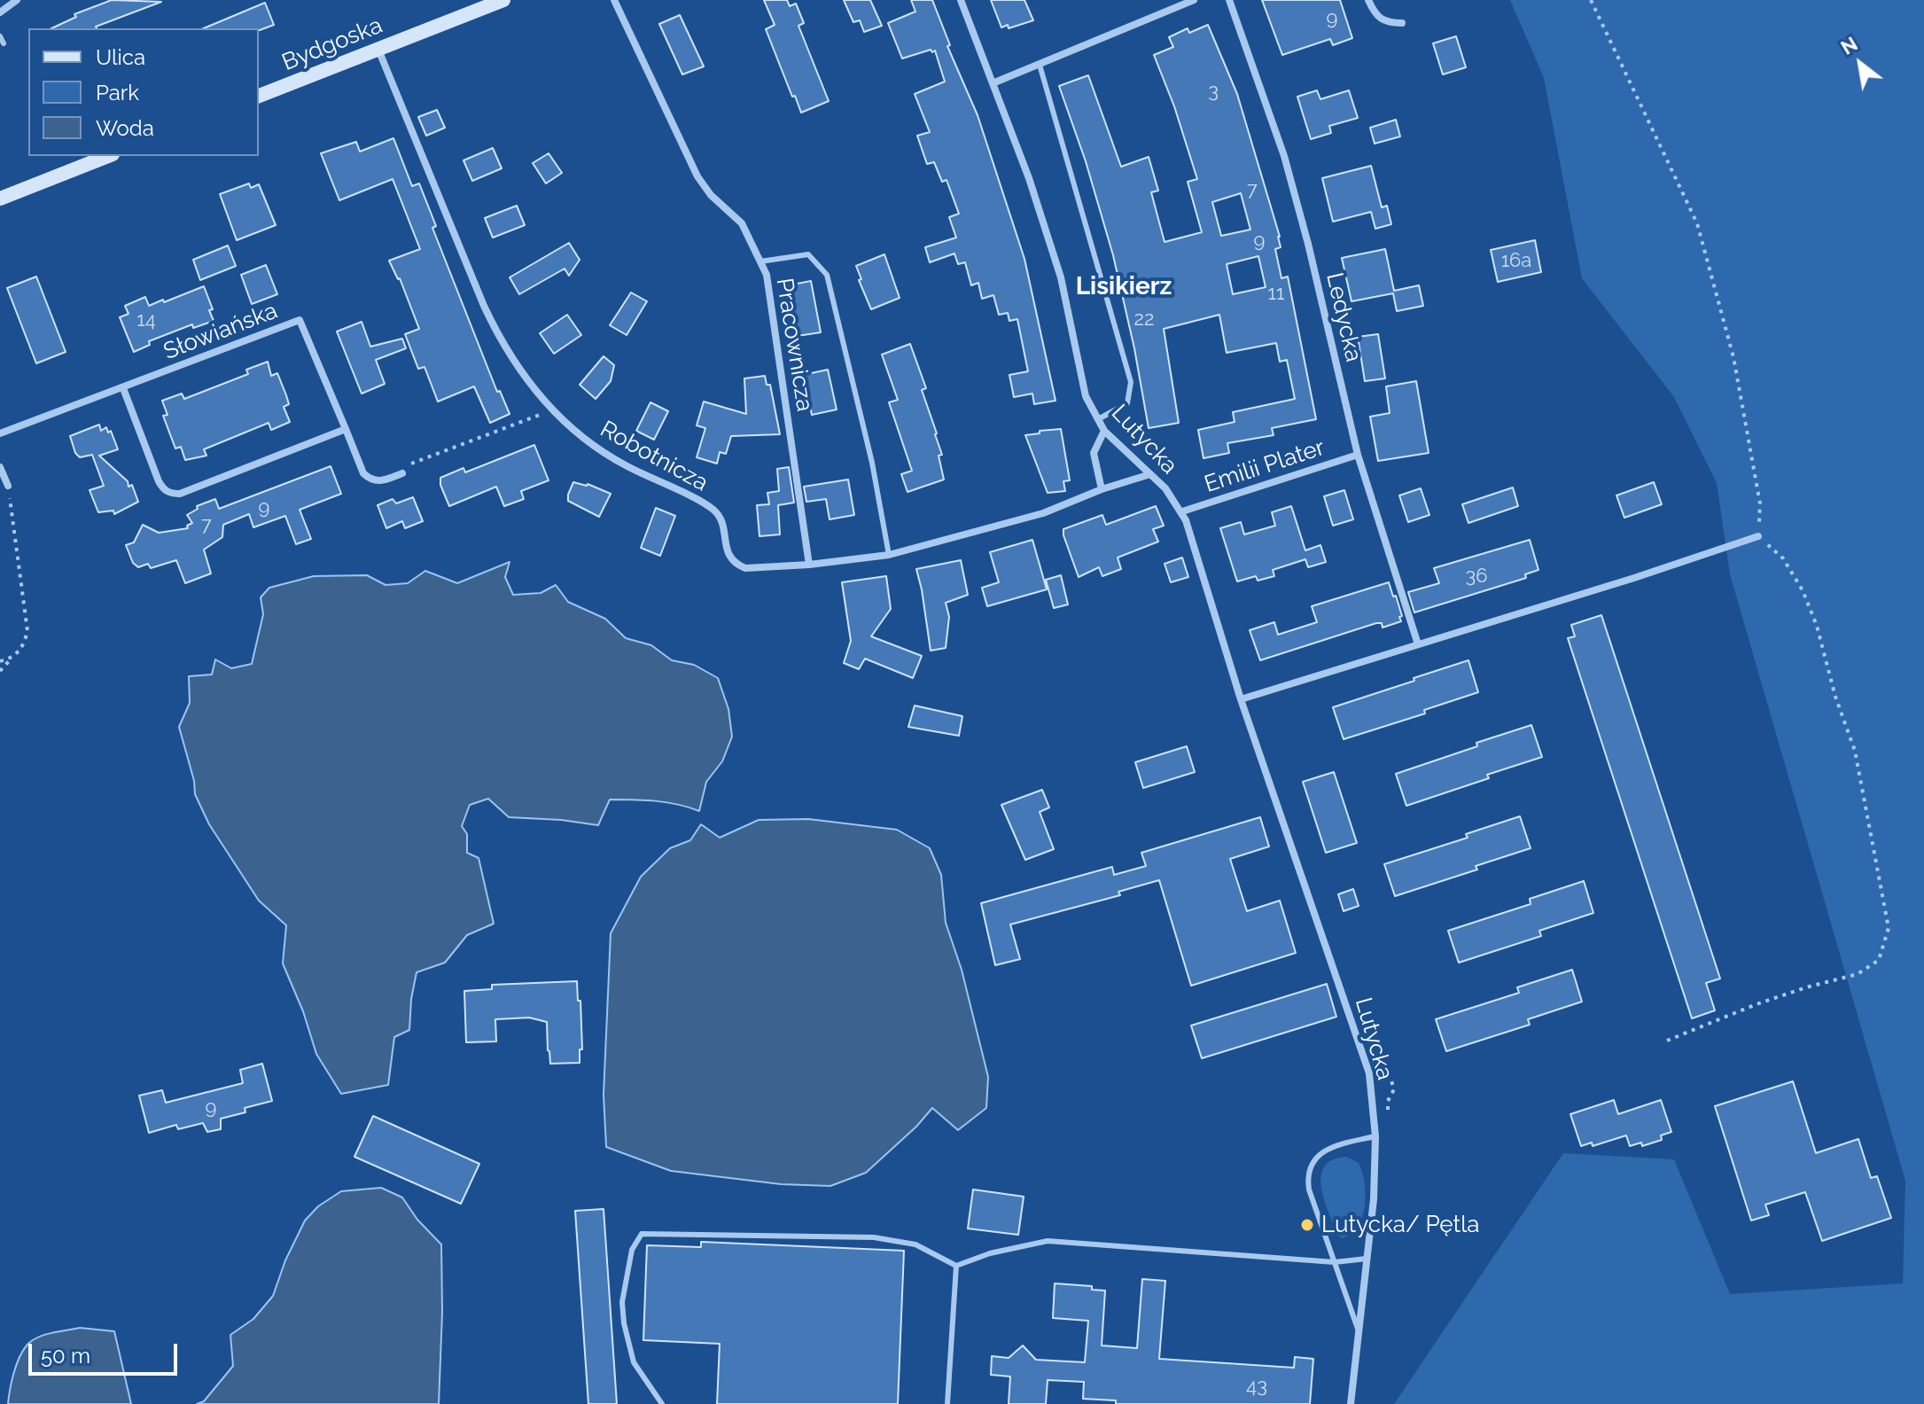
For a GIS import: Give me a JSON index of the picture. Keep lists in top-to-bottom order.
{
  "streets": {
    "street": [
      "Bydgoska",
      "Ledycka",
      "Słowiańska",
      "Pracownicza",
      "Lutycka",
      "Robotnicza",
      "Emilii Plater"
    ]
  },
  "crossings": [
    ["Bydgoska", "Robotnicza"],
    ["Ledycka", "Emilii Plater"],
    ["Pracownicza", "Robotnicza"],
    ["Lutycka", "Robotnicza"],
    ["Lutycka", "Emilii Plater"]
  ],
  "districts": ["Lisikierz"],
  "places": ["Lutycka/ Pętla"],
  "house_numbers": [
    "9",
    "3",
    "7",
    "9",
    "16a",
    "11",
    "22",
    "14",
    "9",
    "7",
    "36",
    "9",
    "43"
  ],
  "legend": ["Ulica", "Park", "Woda"],
  "scale_bar": "50 m",
  "north": "top left"
}
